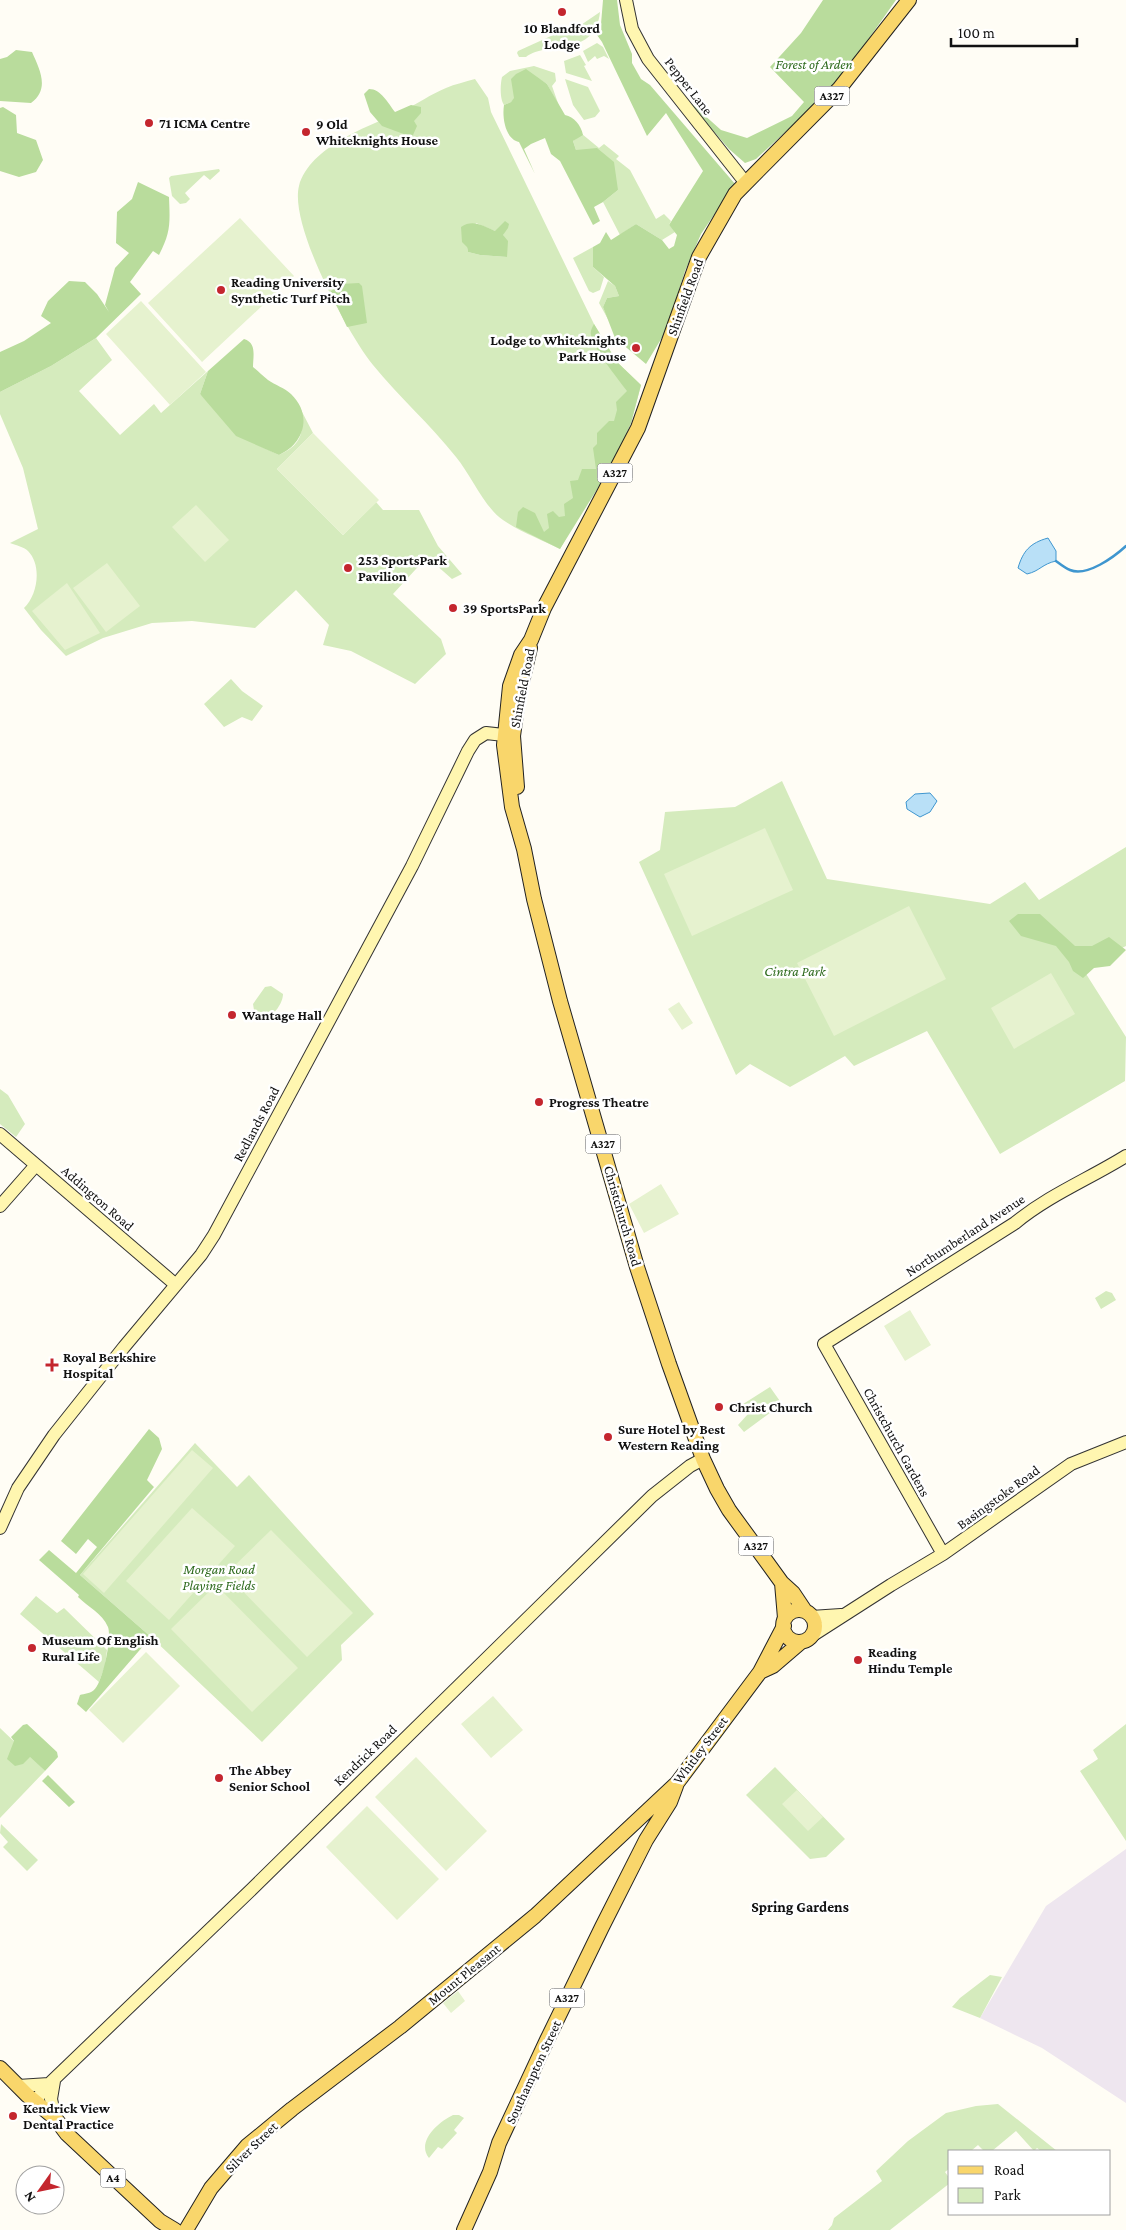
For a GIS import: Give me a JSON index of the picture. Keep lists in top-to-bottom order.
{
  "streets": {
    "main road": [
      "A327",
      "Shinfield Road",
      "Christchurch Road",
      "Whitley Street",
      "Mount Pleasant",
      "Southampton Street",
      "Silver Street",
      "A4"
    ],
    "street": [
      "Pepper Lane",
      "Redlands Road",
      "Addington Road",
      "Northumberland Avenue",
      "Christchurch Gardens",
      "Basingstoke Road",
      "Kendrick Road"
    ]
  },
  "crossings": [
    ["Pepper Lane", "Shinfield Road"],
    ["Shinfield Road", "Redlands Road"],
    ["Shinfield Road", "Christchurch Road"],
    ["Redlands Road", "Addington Road"],
    ["Redlands Road", "Christchurch Road"],
    ["Christchurch Road", "Whitley Street"],
    ["Christchurch Road", "Kendrick Road"],
    ["Northumberland Avenue", "Christchurch Gardens"],
    ["Christchurch Gardens", "Basingstoke Road"],
    ["Whitley Street", "Mount Pleasant"],
    ["Whitley Street", "Southampton Street"],
    ["Kendrick Road", "A4"],
    ["Mount Pleasant", "Silver Street"]
  ],
  "districts": ["Spring Gardens"],
  "parks": ["Forest of Arden", "Cintra Park", "Morgan Road Playing Fields"],
  "places": {
    "other": [
      "10 Blandford Lodge",
      "71 ICMA Centre",
      "9 Old Whiteknights House",
      "Reading University Synthetic Turf Pitch",
      "Lodge to Whiteknights Park House",
      "253 SportsPark Pavilion",
      "39 SportsPark",
      "Wantage Hall",
      "Progress Theatre",
      "Christ Church",
      "Sure Hotel by Best Western Reading",
      "Museum Of English Rural Life",
      "Reading Hindu Temple",
      "The Abbey Senior School",
      "Kendrick View Dental Practice"
    ],
    "health": ["Royal Berkshire Hospital"]
  },
  "legend": ["Road", "Park"],
  "scale_bar": "100 m",
  "north": "bottom left"
}
